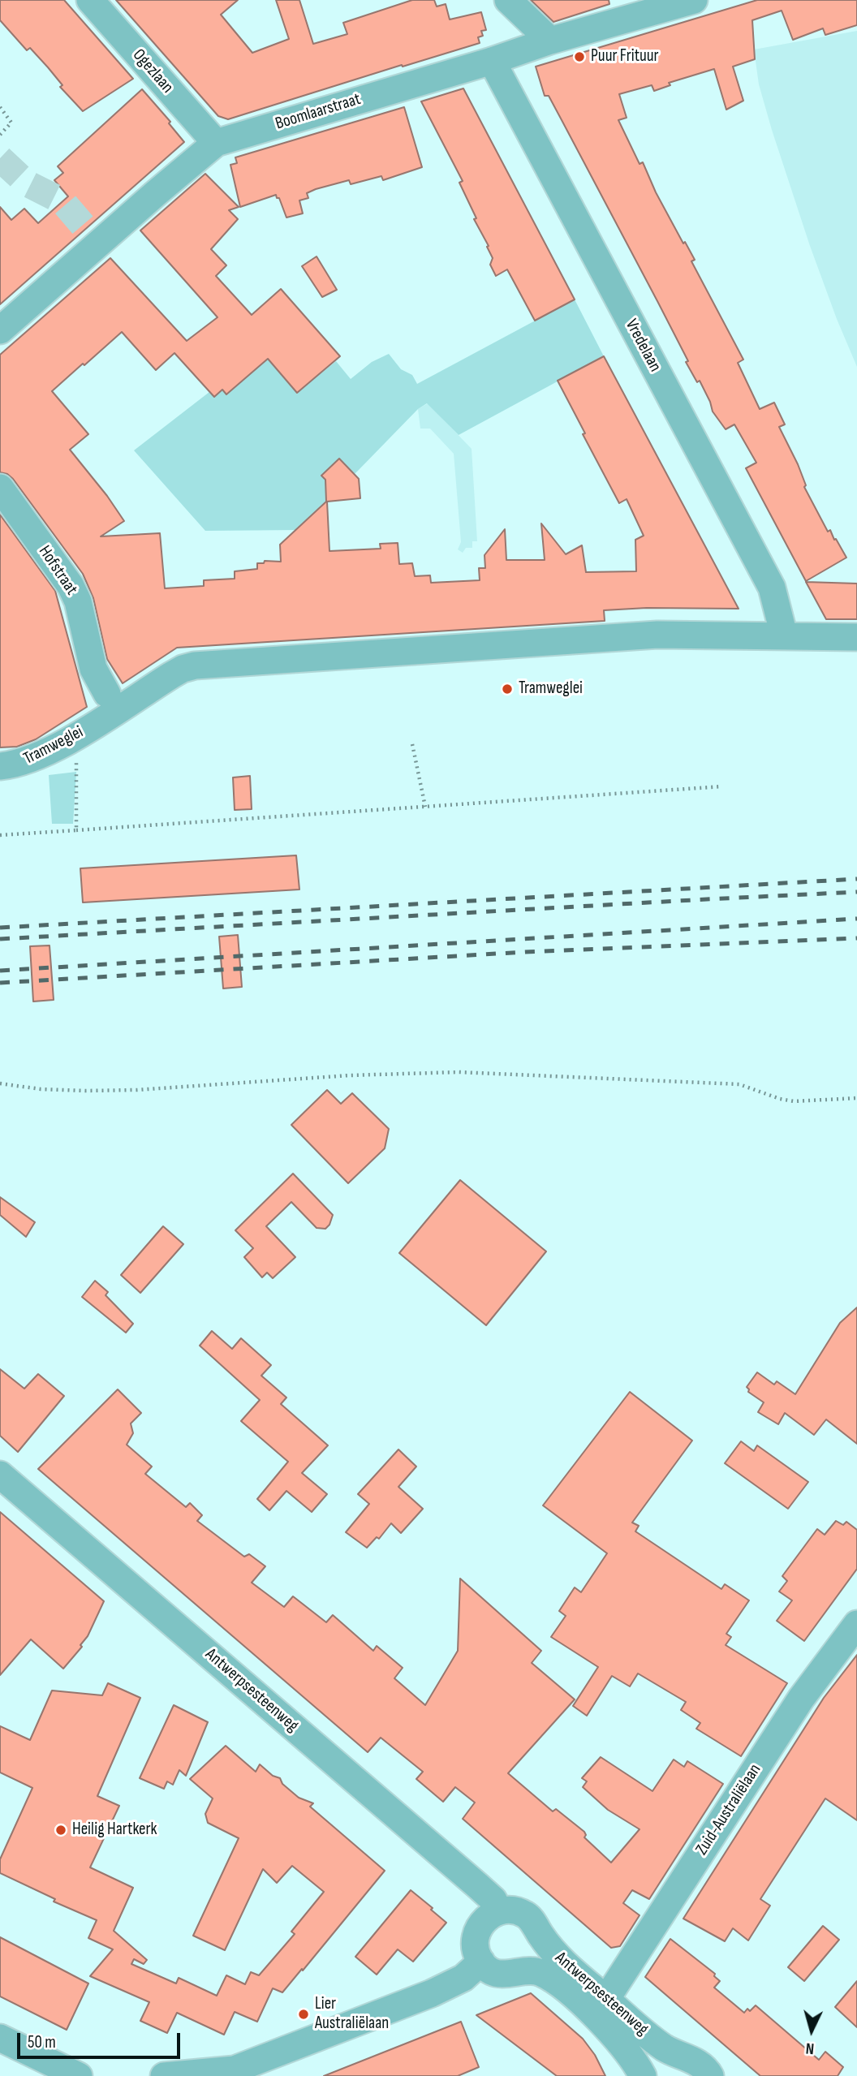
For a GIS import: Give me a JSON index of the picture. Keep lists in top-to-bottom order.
{
  "streets": {
    "street": [
      "Ogezlaan",
      "Boomlaarstraat",
      "Vredelaan",
      "Hofstraat",
      "Tramweglei",
      "Antwerpsesteenweg",
      "Zuid-Australiëlaan"
    ]
  },
  "crossings": [
    ["Ogezlaan", "Boomlaarstraat"],
    ["Boomlaarstraat", "Vredelaan"],
    ["Vredelaan", "Tramweglei"],
    ["Antwerpsesteenweg", "Zuid-Australiëlaan"]
  ],
  "places": [
    "Puur Frituur",
    "Tramweglei",
    "Heilig Hartkerk",
    "Lier Australiëlaan"
  ],
  "scale_bar": "50 m",
  "north": "bottom"
}
